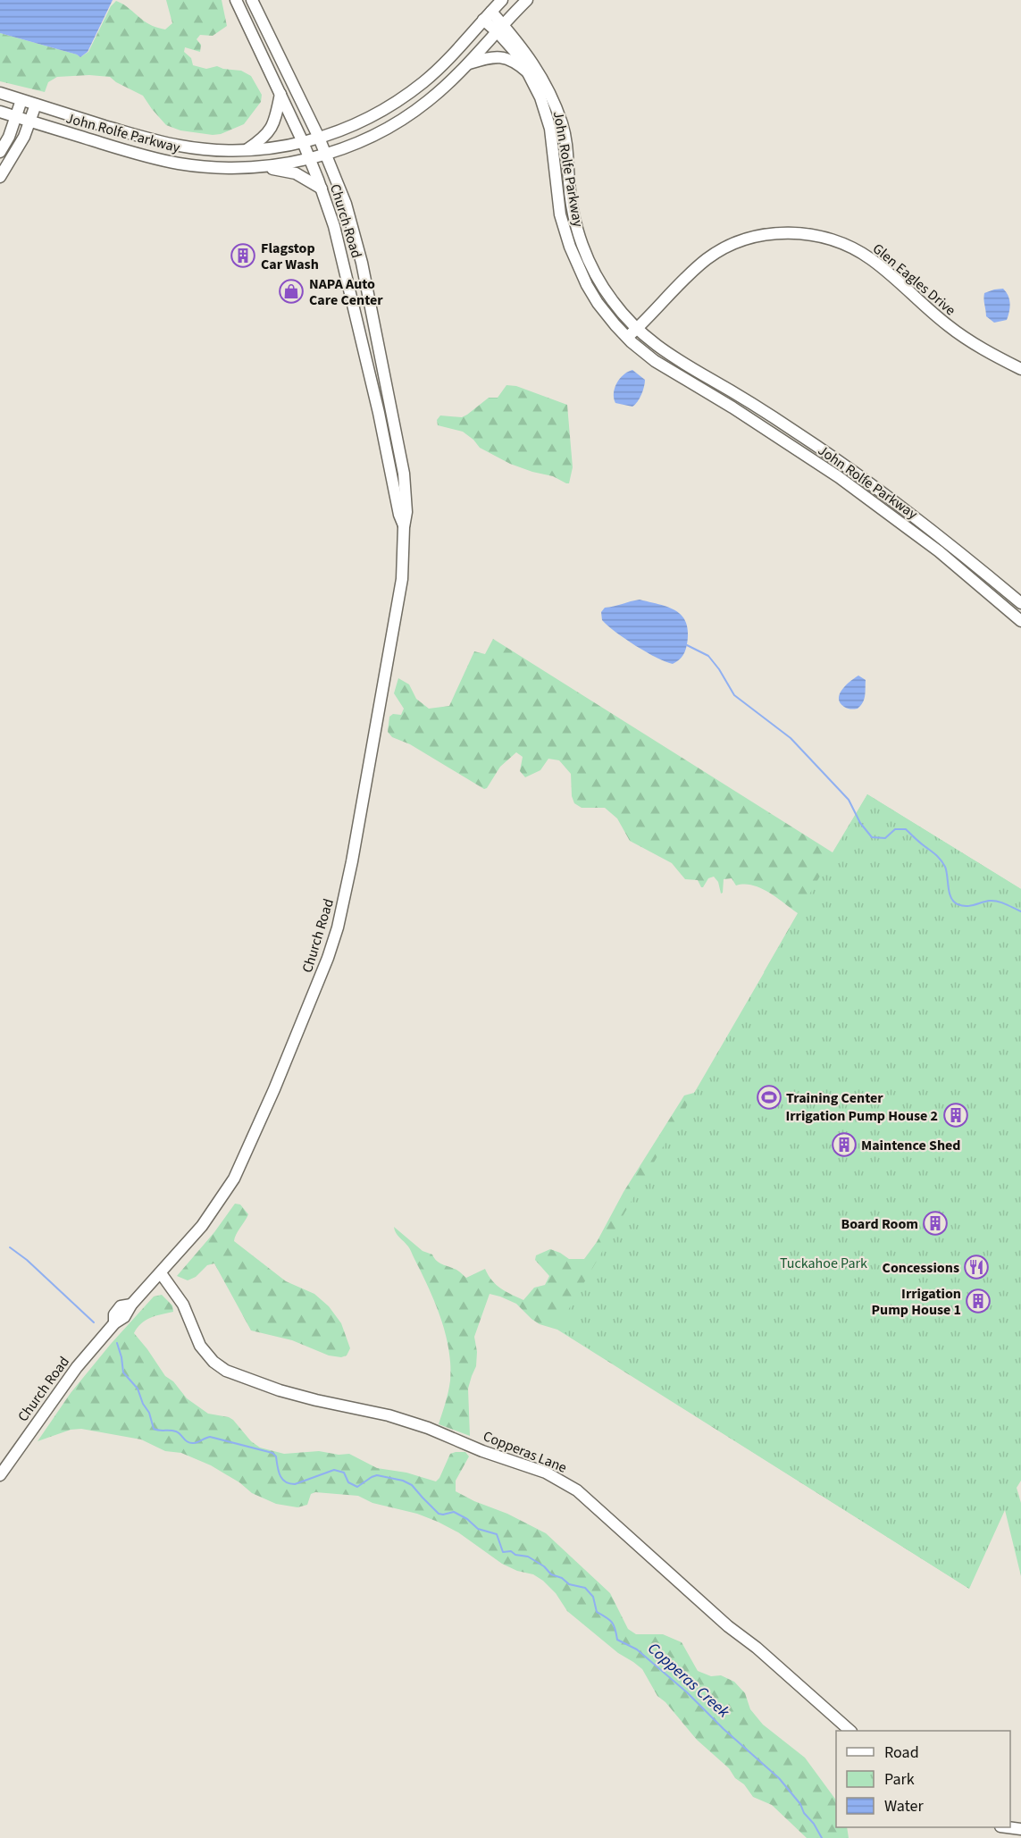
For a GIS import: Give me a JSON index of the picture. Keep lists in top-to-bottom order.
{
  "streets": {
    "main road": [
      "John Rolfe Parkway",
      "Church Road",
      "Glen Eagles Drive",
      "Copperas Lane"
    ]
  },
  "crossings": [
    ["John Rolfe Parkway", "Church Road"],
    ["John Rolfe Parkway", "Glen Eagles Drive"],
    ["Church Road", "Copperas Lane"]
  ],
  "water": ["Copperas Creek"],
  "parks": ["Tuckahoe Park"],
  "places": {
    "building": [
      "Flagstop Car Wash",
      "Irrigation Pump House 2",
      "Maintence Shed",
      "Board Room",
      "Irrigation Pump House 1"
    ],
    "shop": ["NAPA Auto Care Center"],
    "sports": ["Training Center"],
    "restaurant": ["Concessions"]
  },
  "legend": ["Road", "Park", "Water"]
}
